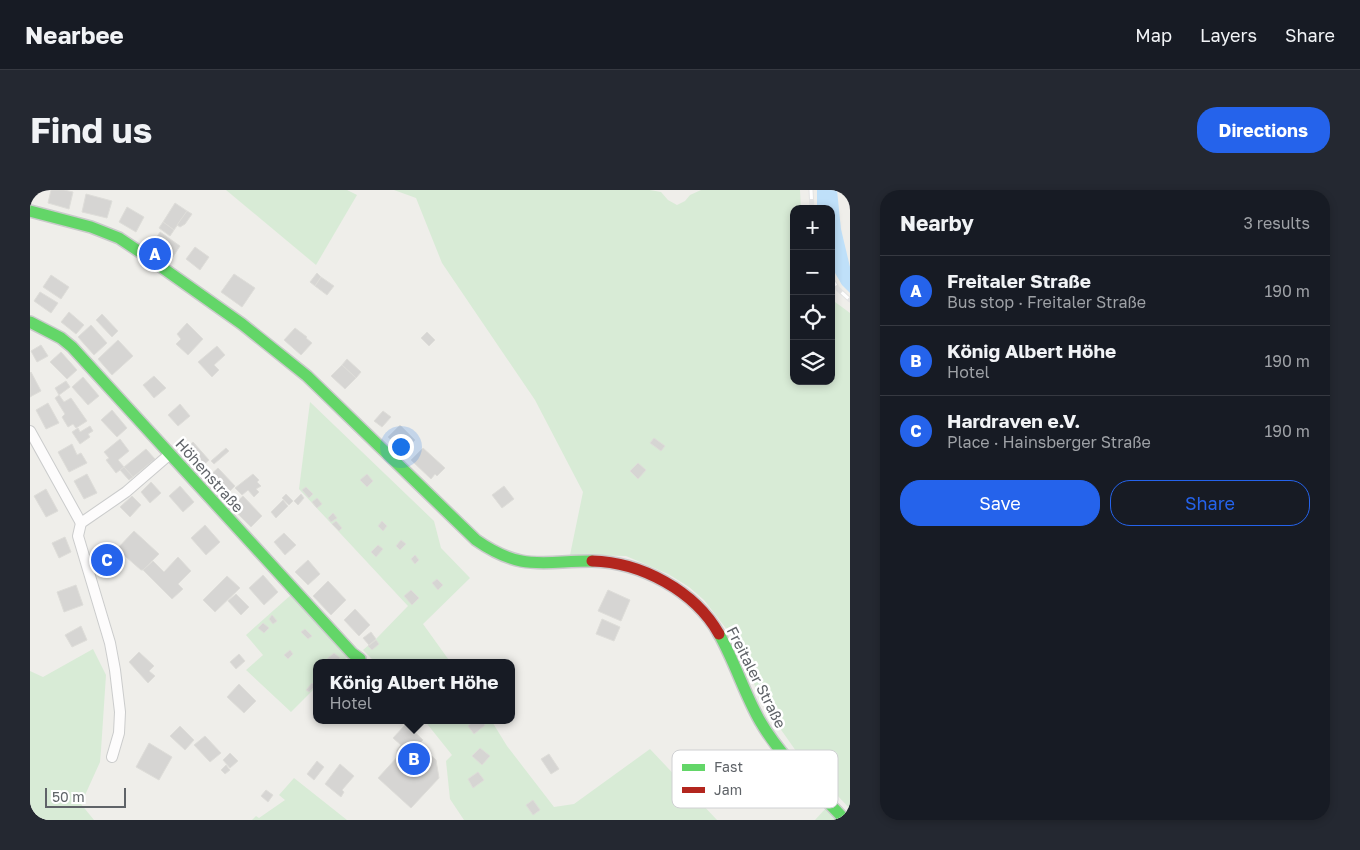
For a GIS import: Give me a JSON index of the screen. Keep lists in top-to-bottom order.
{
  "streets": {
    "main road": ["Höhenstraße", "Freitaler Straße"]
  },
  "legend": ["Fast", "Jam"],
  "scale_bar": "50 m",
  "page": {
    "header": "Nearbee",
    "nav": ["Map", "Layers", "Share"],
    "buttons": [
      "Directions",
      ["Save", "Share"]
    ],
    "title": "Find us",
    "heading": ["Nearby", "3 results"],
    "map_buttons": ["+", "−"],
    "pins": ["A", "C", "B"],
    "list": [
      {
        "mark": "A",
        "name": "Freitaler Straße",
        "note": "Bus stop · Freitaler Straße",
        "value": "190 m"
      },
      {
        "mark": "B",
        "name": "König Albert Höhe",
        "note": "Hotel",
        "value": "190 m"
      },
      {
        "mark": "C",
        "name": "Hardraven e.V.",
        "note": "Place · Hainsberger Straße",
        "value": "190 m"
      }
    ],
    "popup": ["König Albert Höhe", "Hotel"],
    "scale": "50 m"
  }
}
